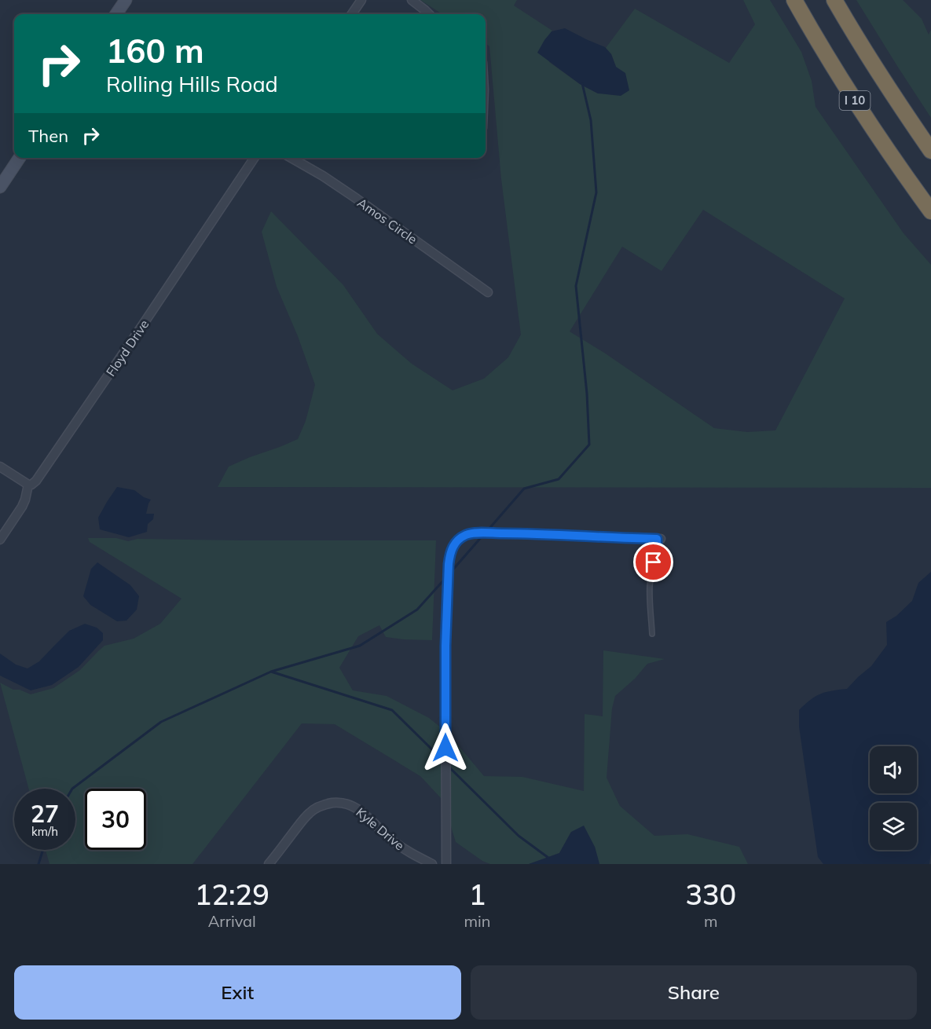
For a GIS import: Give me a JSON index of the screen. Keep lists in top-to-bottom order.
{
  "streets": {
    "highway": ["I 10"],
    "street": ["Amos Circle", "Floyd Drive", "Kyle Drive"]
  },
  "page": {
    "turn": ["160 m", "Rolling Hills Road"],
    "then": "Then",
    "speed": "27 km/h",
    "limit": "30",
    "eta": [
      "12:29",
      "Arrival",
      "1",
      "min",
      "330",
      "m"
    ],
    "buttons": ["Exit", "Share"]
  }
}
